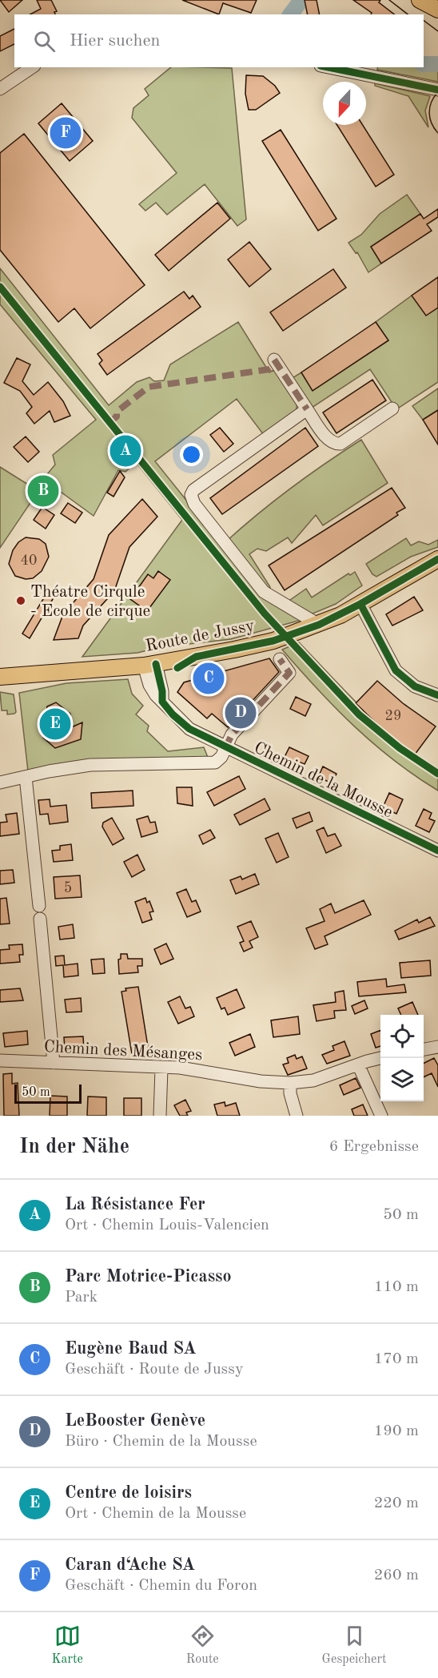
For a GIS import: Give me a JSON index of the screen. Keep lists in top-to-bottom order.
{
  "streets": {
    "main road": ["Route de Jussy"],
    "street": ["Chemin de la Mousse", "Chemin des Mésanges"]
  },
  "crossings": [
    ["Route de Jussy", "Chemin de la Mousse"]
  ],
  "places": ["Théatre Cirqule - Ecole de cirque"],
  "house_numbers": ["40", "29", "5"],
  "scale_bar": "50 m",
  "north": "bottom",
  "page": {
    "search": "Hier suchen",
    "pins": [
      "F",
      "A",
      "B",
      "C",
      "D",
      "E"
    ],
    "scale": "50 m",
    "heading": ["In der Nähe", "6 Ergebnisse"],
    "list": [
      {
        "mark": "A",
        "name": "La Résistance Fer",
        "note": "Ort · Chemin Louis-Valencien",
        "value": "50 m"
      },
      {
        "mark": "B",
        "name": "Parc Motrice-Picasso",
        "note": "Park",
        "value": "110 m"
      },
      {
        "mark": "C",
        "name": "Eugène Baud SA",
        "note": "Geschäft · Route de Jussy",
        "value": "170 m"
      },
      {
        "mark": "D",
        "name": "LeBooster Genève",
        "note": "Büro · Chemin de la Mousse",
        "value": "190 m"
      },
      {
        "mark": "E",
        "name": "Centre de loisirs",
        "note": "Ort · Chemin de la Mousse",
        "value": "220 m"
      },
      {
        "mark": "F",
        "name": "Caran d‘Ache SA",
        "note": "Geschäft · Chemin du Foron",
        "value": "260 m"
      }
    ],
    "nav": ["Karte", "Route", "Gespeichert"]
  }
}
